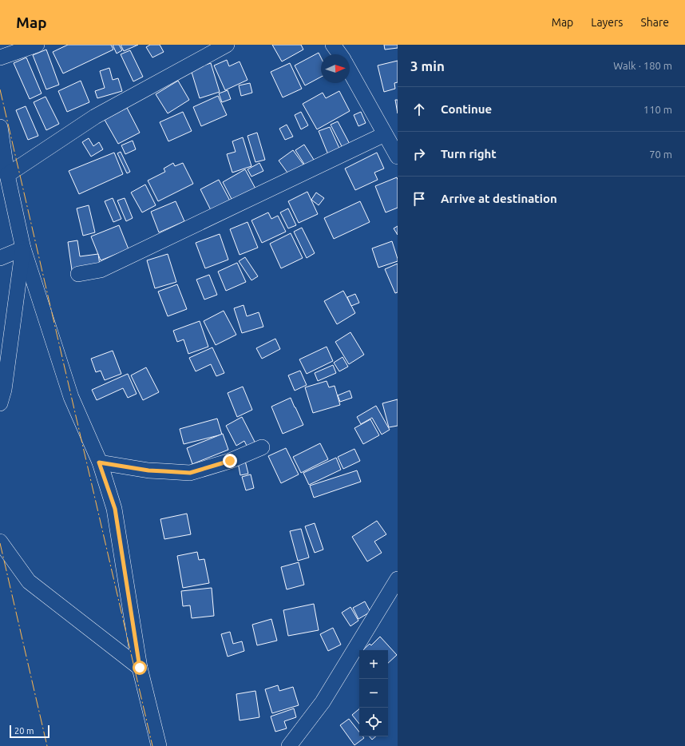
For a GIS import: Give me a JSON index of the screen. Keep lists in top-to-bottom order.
{
  "scale_bar": "20 m",
  "north": "right",
  "page": {
    "header": "Map",
    "nav": ["Map", "Layers", "Share"],
    "heading": ["3 min", "Walk · 180 m"],
    "list": [
      ["Continue", "110 m"],
      ["Turn right", "70 m"],
      "Arrive at destination"
    ],
    "map_buttons": ["+", "−"],
    "scale": "20 m"
  }
}
